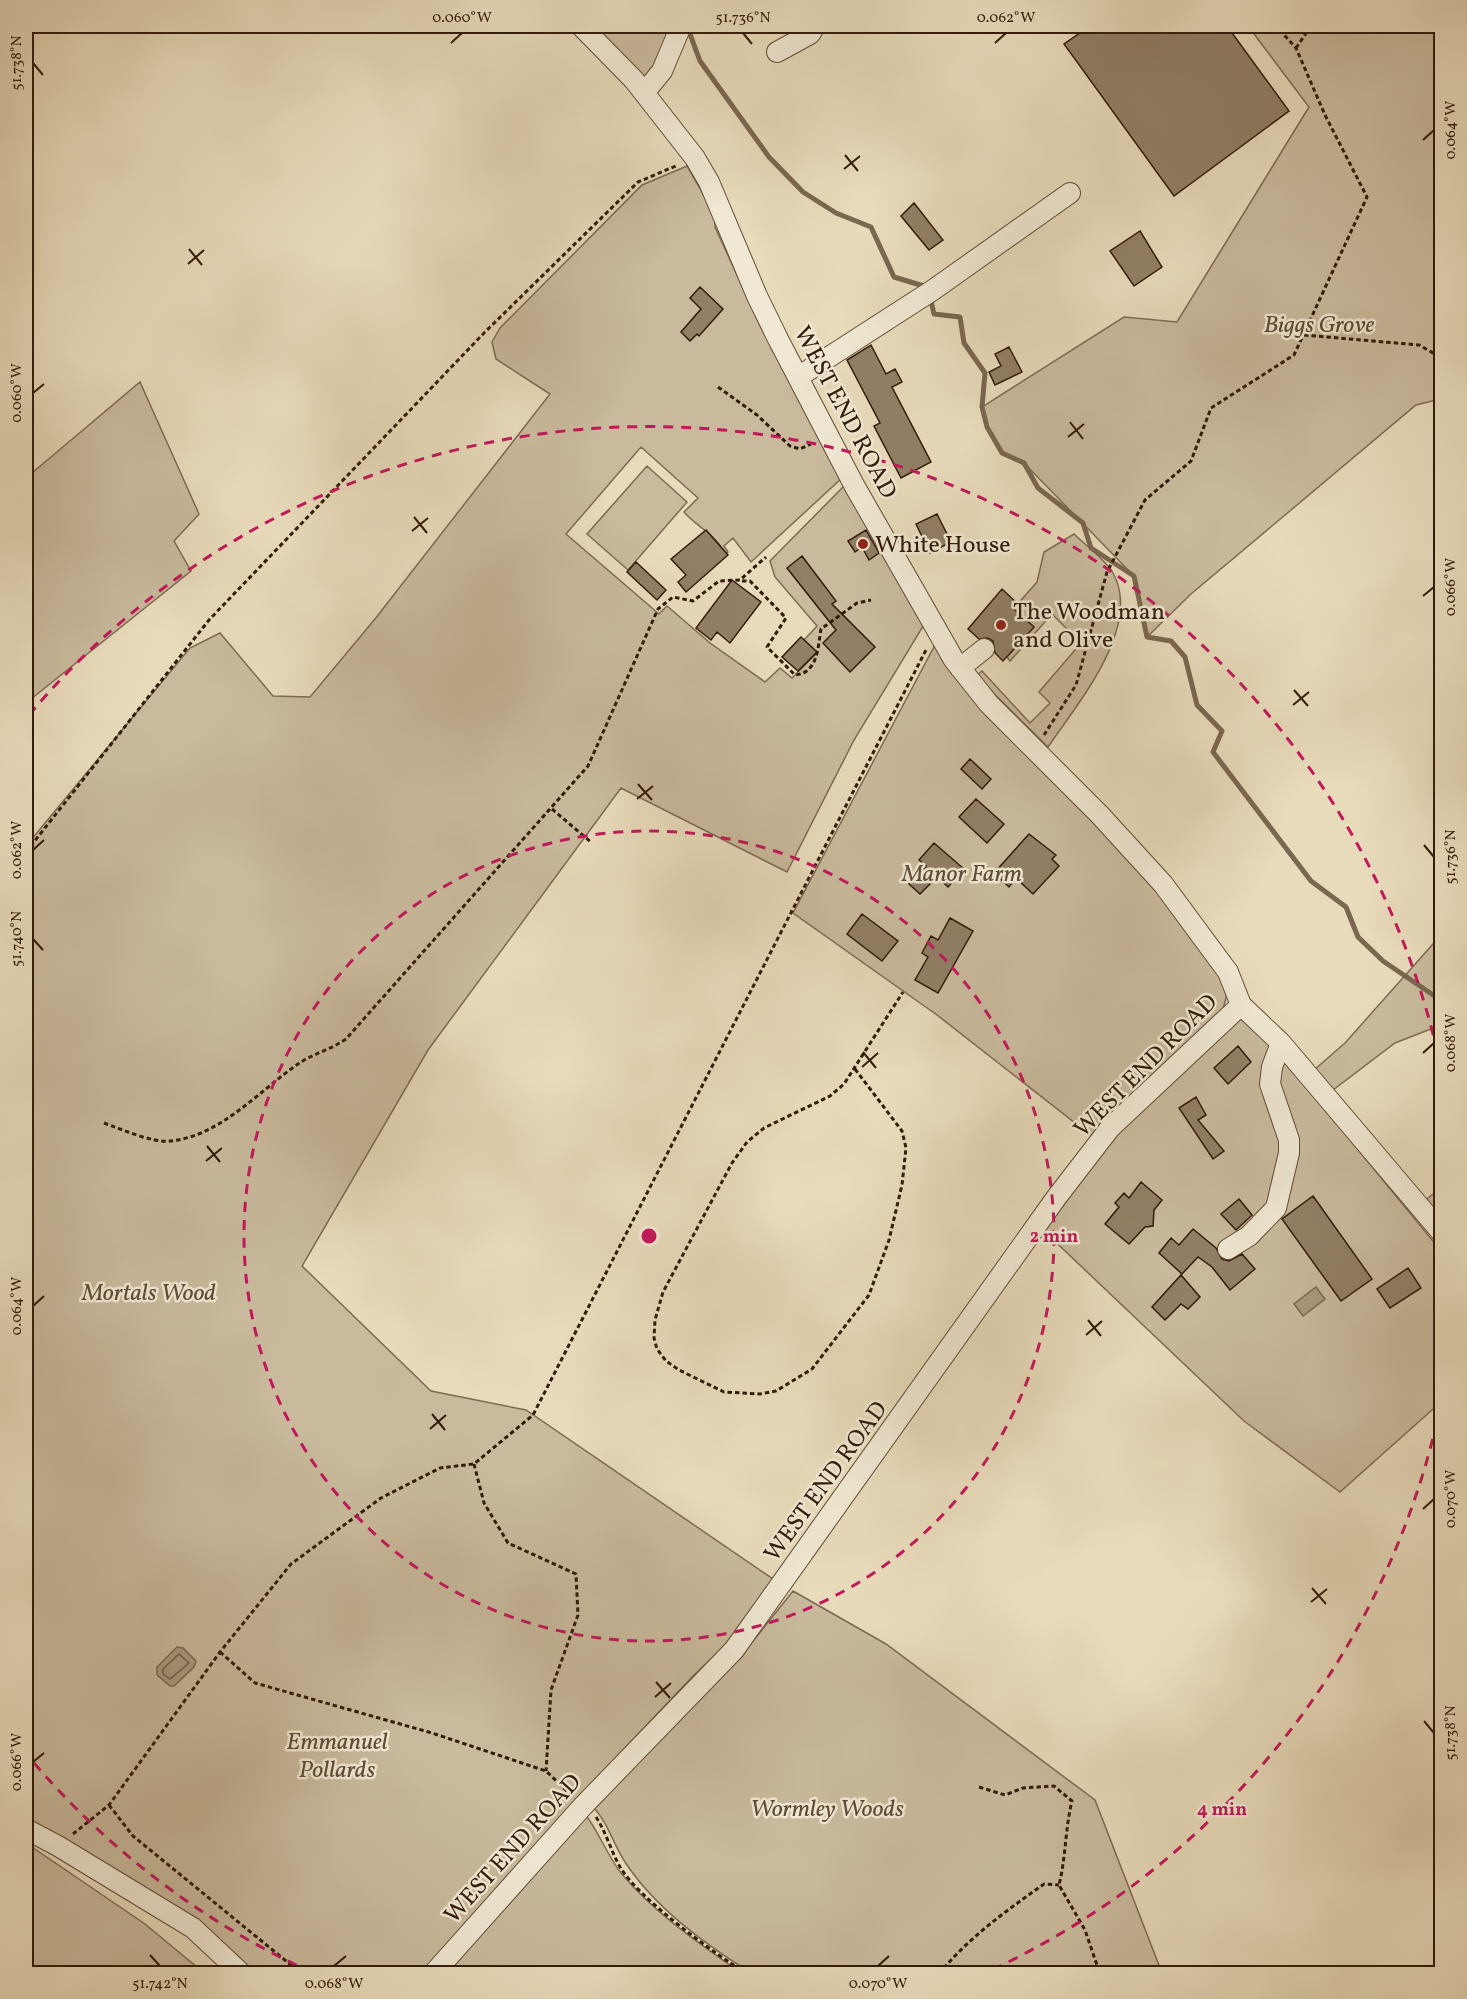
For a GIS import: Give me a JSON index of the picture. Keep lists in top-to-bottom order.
{
  "streets": {
    "street": ["WEST END ROAD"]
  },
  "parks": [
    "Biggs Grove",
    "Manor Farm",
    "Mortals Wood",
    "Emmanuel Pollards",
    "Wormley Woods"
  ],
  "places": ["White House", "The Woodman and Olive"],
  "coordinates": [
    "0.060°W",
    "51.736°N",
    "0.062°W",
    "51.738°N",
    "0.064°W",
    "0.066°W",
    "51.740°N",
    "0.068°W",
    "0.070°W",
    "51.742°N"
  ],
  "rings": ["2 min", "4 min"]
}
